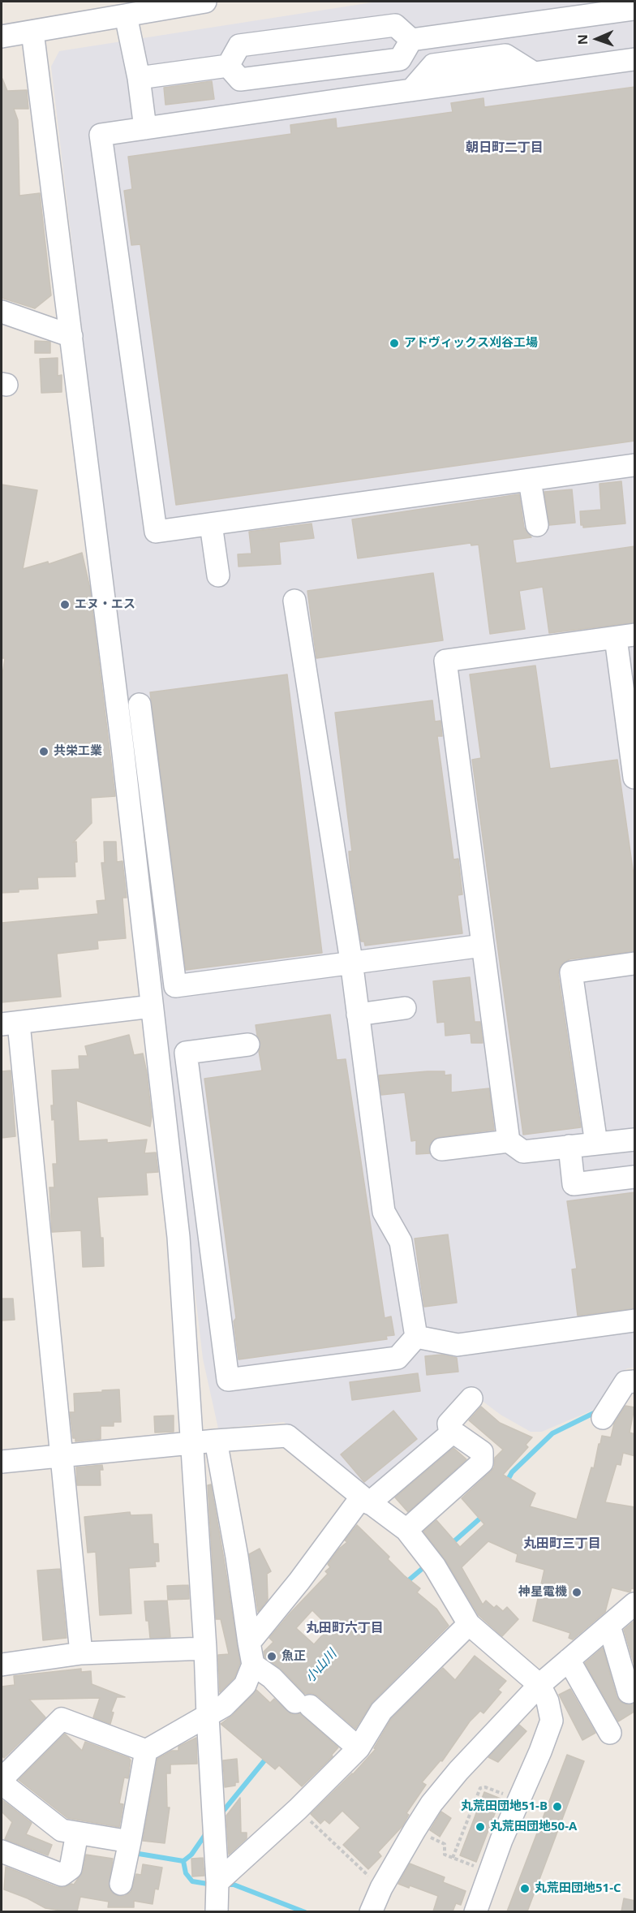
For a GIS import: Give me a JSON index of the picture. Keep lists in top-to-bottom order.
{
  "districts": ["朝日町二丁目", "丸田町三丁目", "丸田町六丁目"],
  "water": ["小山川"],
  "places": [
    "アドヴィックス刈谷工場",
    "エヌ・エス",
    "共栄工業",
    "神星電機",
    "魚正",
    "丸荒田団地51-B",
    "丸荒田団地50-A",
    "丸荒田団地51-C"
  ],
  "north": "left"
}
